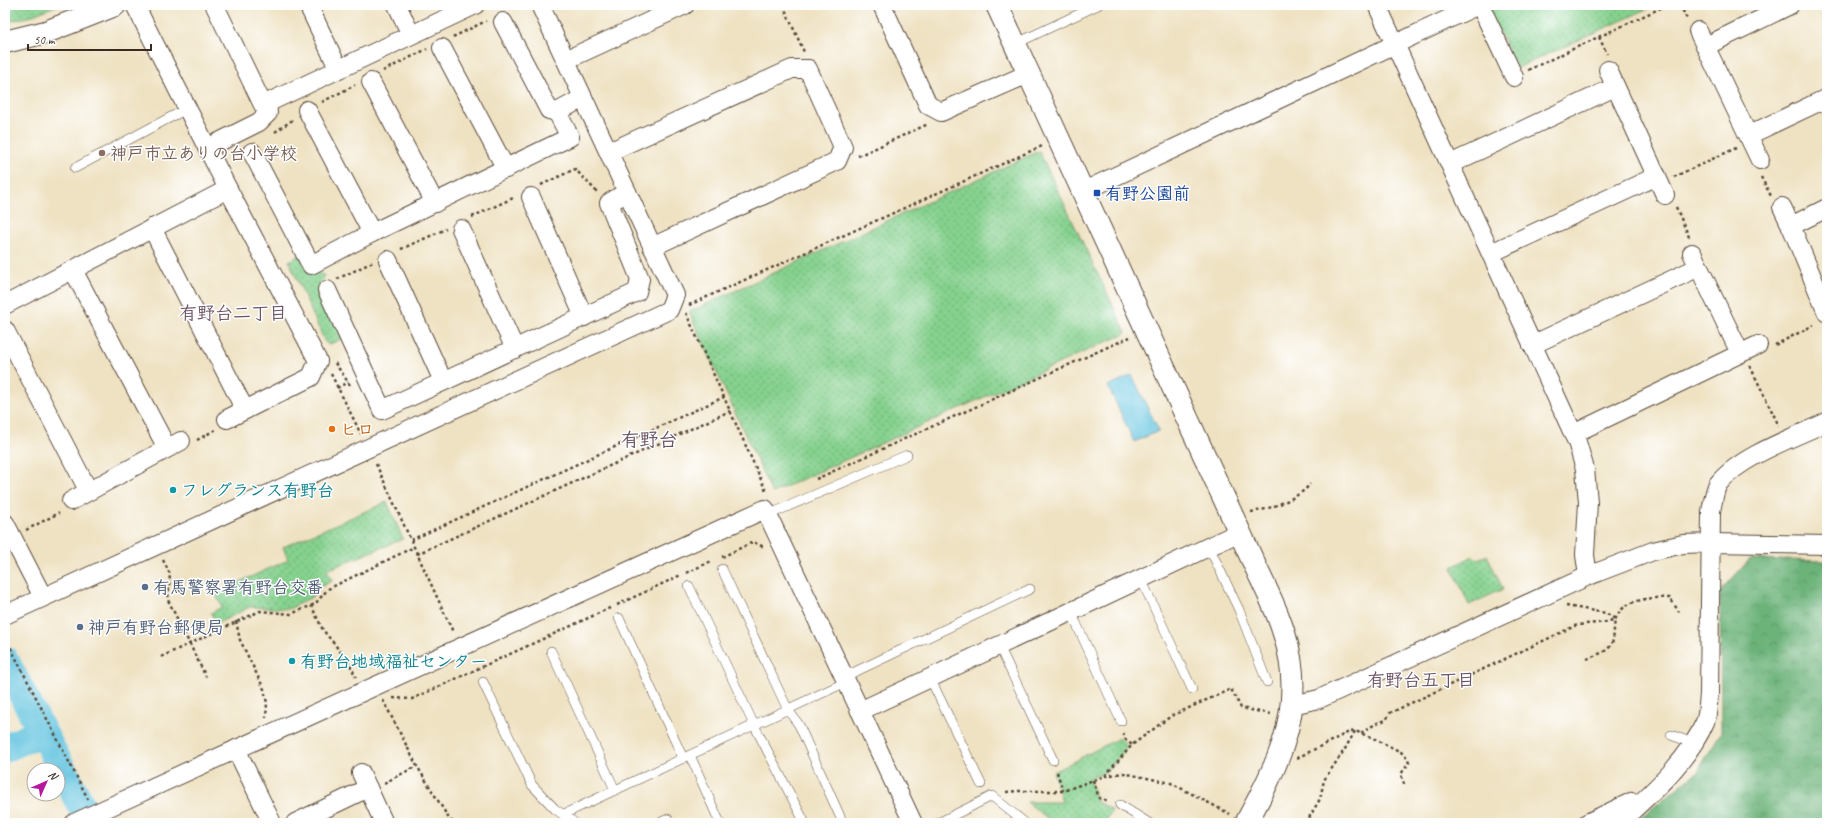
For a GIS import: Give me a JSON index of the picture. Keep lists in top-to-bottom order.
{
  "districts": ["有野台二丁目", "有野台", "有野台五丁目"],
  "places": {
    "other": [
      "神戸市立ありの台小学校",
      "ヒロ",
      "フレグランス有野台",
      "有馬警察署有野台交番",
      "神戸有野台郵便局",
      "有野台地域福祉センター"
    ],
    "transit": ["有野公園前"]
  },
  "scale_bar": "50 m",
  "north": "top right"
}
